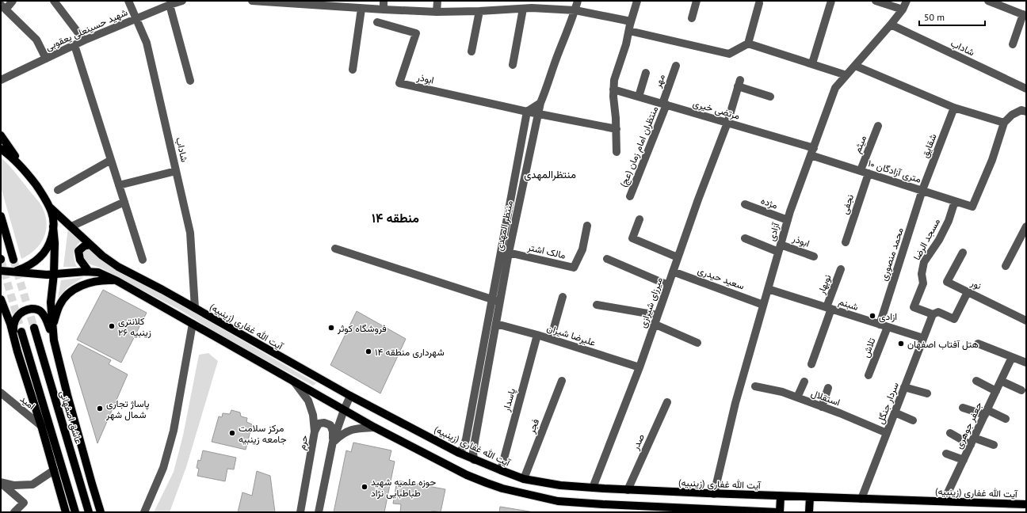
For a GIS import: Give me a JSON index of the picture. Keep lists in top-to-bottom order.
{
  "streets": {
    "main road": ["آیت الله غفاری (زینبیه)", "عاشق اصفهانی"],
    "street": [
      "شهید حسینعلی یعقوبی",
      "شاداب",
      "ابوذر",
      "مهر",
      "مرتضی خیری",
      "میثم",
      "شقایق",
      "منتظران امام زمان (عج)",
      "۱۰ متری آزادگان",
      "مژده",
      "نجفی",
      "منتظر المهدی",
      "آزادی",
      "مسجد الرضا",
      "مالک اشتر",
      "محمد منصوری",
      "سعید حیدری",
      "نوبهار",
      "نور",
      "میرزای شیرازی",
      "شبنم",
      "علیرضا شیران",
      "تلاش",
      "استقلال",
      "پاسدار",
      "امید",
      "سردار جنگل",
      "جعفر جوهری",
      "فجر",
      "صدر",
      "حرم"
    ]
  },
  "crossings": [
    ["شهید حسینعلی یعقوبی", "شاداب"],
    ["شاداب", "آزادی"],
    ["شاداب", "آیت الله غفاری (زینبیه)"],
    ["ابوذر", "منتظر المهدی"],
    ["ابوذر", "آزادی"],
    ["مهر", "مرتضی خیری"],
    ["مهر", "منتظران امام زمان (عج)"],
    ["مرتضی خیری", "منتظران امام زمان (عج)"],
    ["مرتضی خیری", "۱۰ متری آزادگان"],
    ["مرتضی خیری", "آزادی"],
    ["مرتضی خیری", "میرزای شیرازی"],
    ["میثم", "۱۰ متری آزادگان"],
    ["شقایق", "۱۰ متری آزادگان"],
    ["شقایق", "محمد منصوری"],
    ["۱۰ متری آزادگان", "نجفی"],
    ["۱۰ متری آزادگان", "آزادی"],
    ["۱۰ متری آزادگان", "مسجد الرضا"],
    ["۱۰ متری آزادگان", "محمد منصوری"],
    ["مژده", "آزادی"],
    ["منتظر المهدی", "مالک اشتر"],
    ["منتظر المهدی", "آیت الله غفاری (زینبیه)"],
    ["منتظر المهدی", "علیرضا شیران"],
    ["آزادی", "سعید حیدری"],
    ["آزادی", "شبنم"],
    ["آزادی", "آیت الله غفاری (زینبیه)"],
    ["مسجد الرضا", "نور"],
    ["مسجد الرضا", "سردار جنگل"],
    ["محمد منصوری", "شبنم"],
    ["محمد منصوری", "تلاش"],
    ["سعید حیدری", "میرزای شیرازی"],
    ["نوبهار", "شبنم"],
    ["میرزای شیرازی", "آیت الله غفاری (زینبیه)"],
    ["میرزای شیرازی", "علیرضا شیران"],
    ["شبنم", "تلاش"],
    ["شبنم", "سردار جنگل"],
    ["آیت الله غفاری (زینبیه)", "پاسدار"],
    ["آیت الله غفاری (زینبیه)", "سردار جنگل"],
    ["آیت الله غفاری (زینبیه)", "جعفر جوهری"],
    ["آیت الله غفاری (زینبیه)", "فجر"],
    ["آیت الله غفاری (زینبیه)", "صدر"],
    ["علیرضا شیران", "پاسدار"],
    ["استقلال", "سردار جنگل"]
  ],
  "districts": ["منتظرالمهدی", "منطقه ۱۴"],
  "places": [
    "ازادی",
    "کلانتری ۲۶ زینبیه",
    "فروشگاه کوثر",
    "هتل آفتاب اصفهان",
    "شهرداری منطقه ۱۴",
    "پاساژ تجاری شمال شهر",
    "مرکز سلامت جامعه زینبیه",
    "حوزه علمیه شهید طباطبایی نژاد"
  ],
  "scale_bar": "50 m"
}
